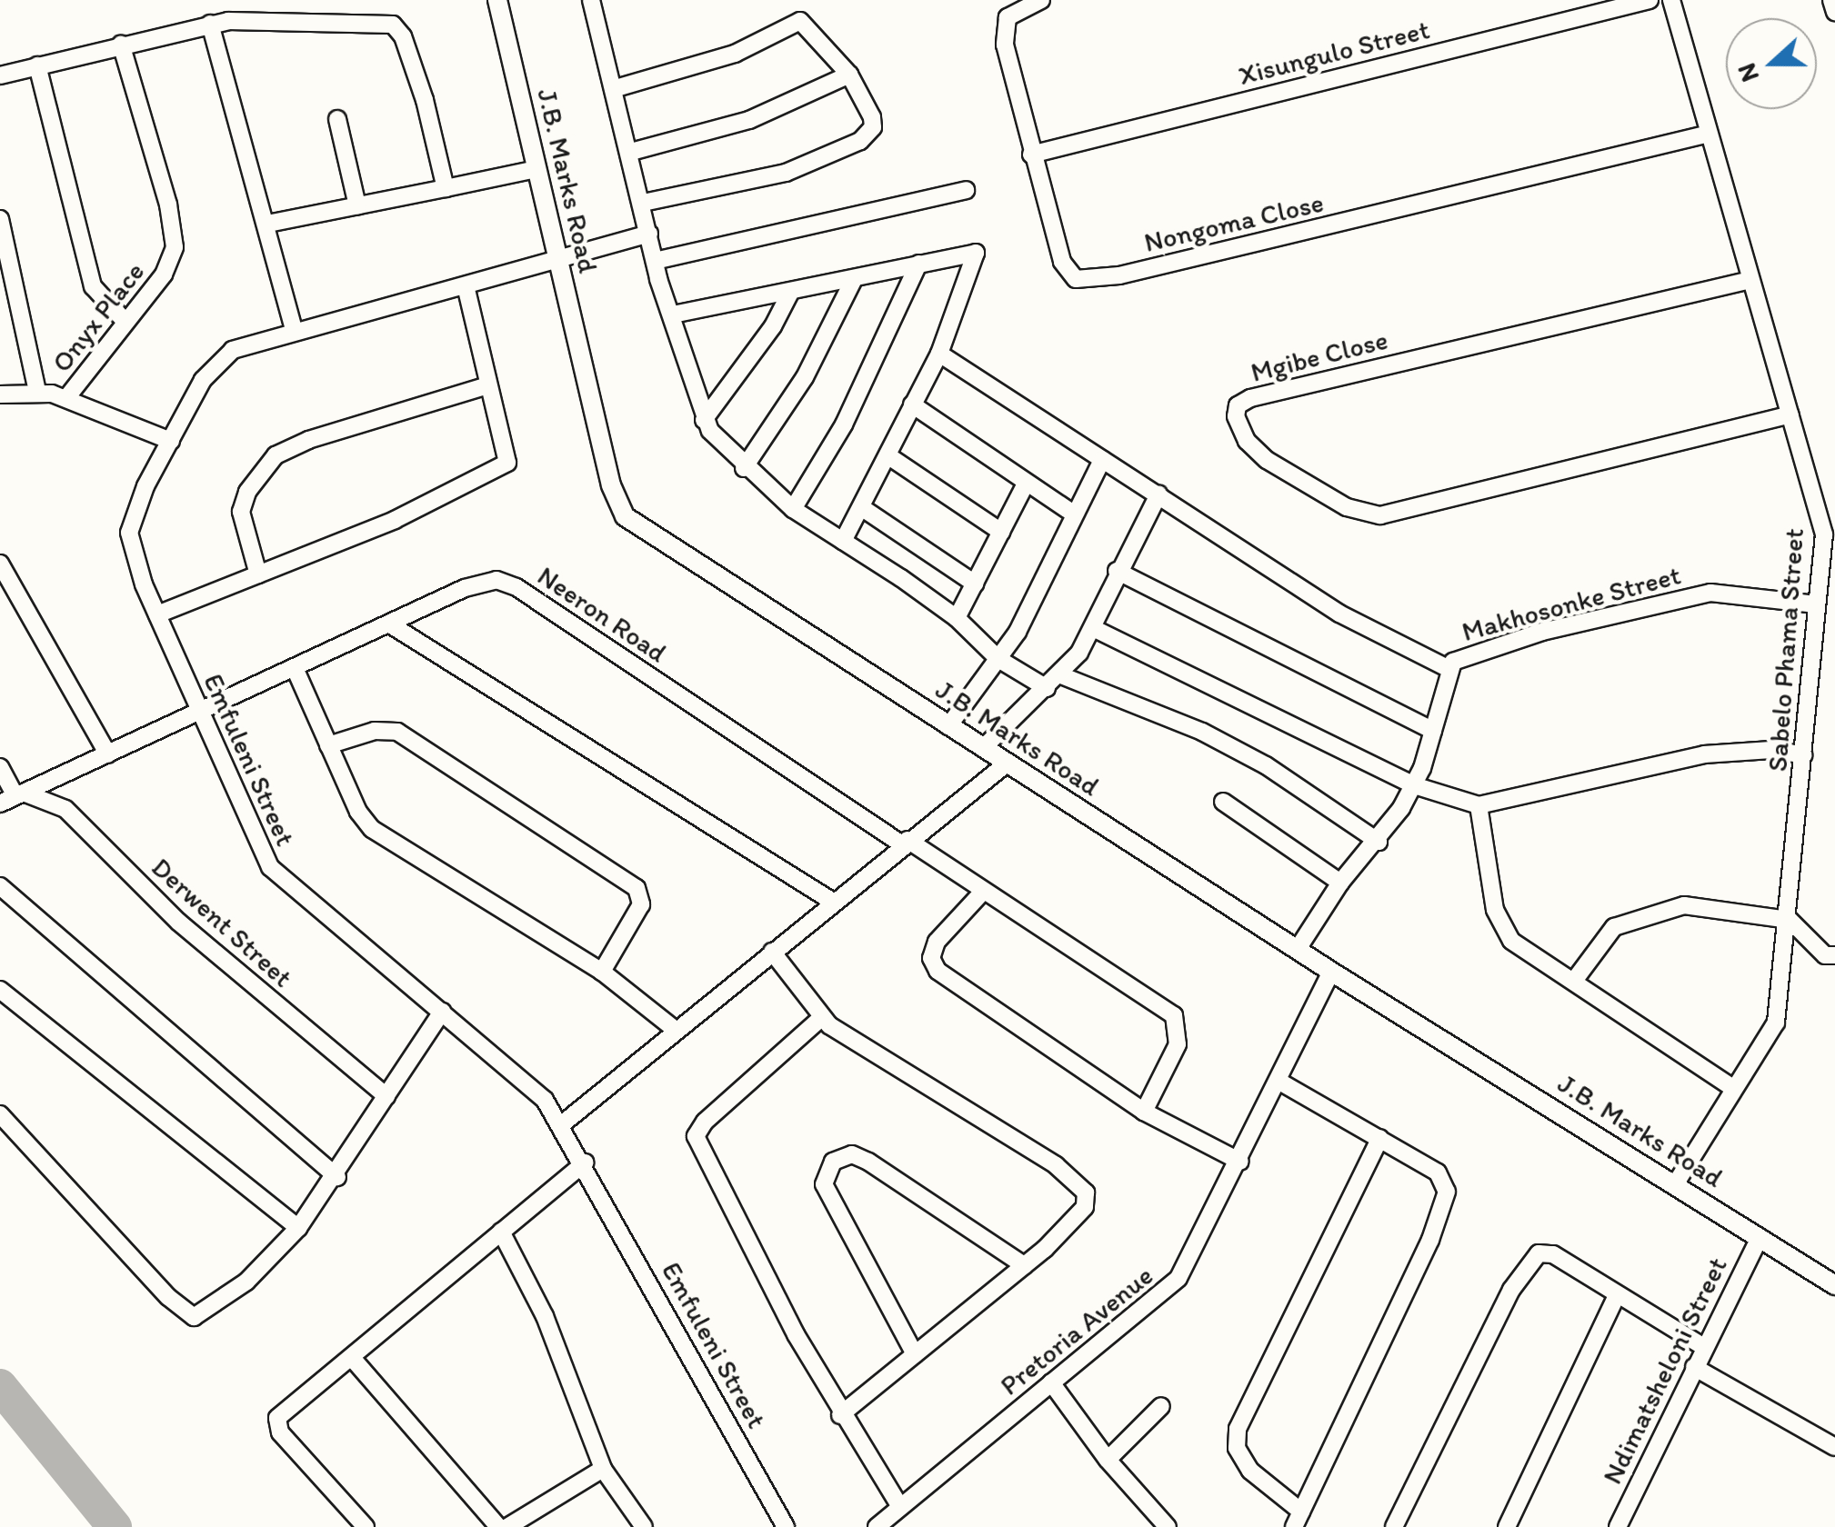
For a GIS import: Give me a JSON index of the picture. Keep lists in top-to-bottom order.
{
  "streets": {
    "street": [
      "Xisungulo Street",
      "J.B. Marks Road",
      "Nongoma Close",
      "Onyx Place",
      "Mgibe Close",
      "Makhosonke Street",
      "Neeron Road",
      "Sabelo Phama Street",
      "Emfuleni Street",
      "Derwent Street",
      "Pretoria Avenue",
      "Ndimatsheloni Street"
    ]
  },
  "crossings": [
    ["Xisungulo Street", "Nongoma Close"],
    ["J.B. Marks Road", "Makhosonke Street"],
    ["J.B. Marks Road", "Sabelo Phama Street"],
    ["J.B. Marks Road", "Emfuleni Street"],
    ["J.B. Marks Road", "Pretoria Avenue"],
    ["J.B. Marks Road", "Ndimatsheloni Street"],
    ["Nongoma Close", "Sabelo Phama Street"],
    ["Mgibe Close", "Sabelo Phama Street"],
    ["Makhosonke Street", "Sabelo Phama Street"],
    ["Neeron Road", "Emfuleni Street"],
    ["Neeron Road", "Derwent Street"]
  ],
  "north": "left"
}
